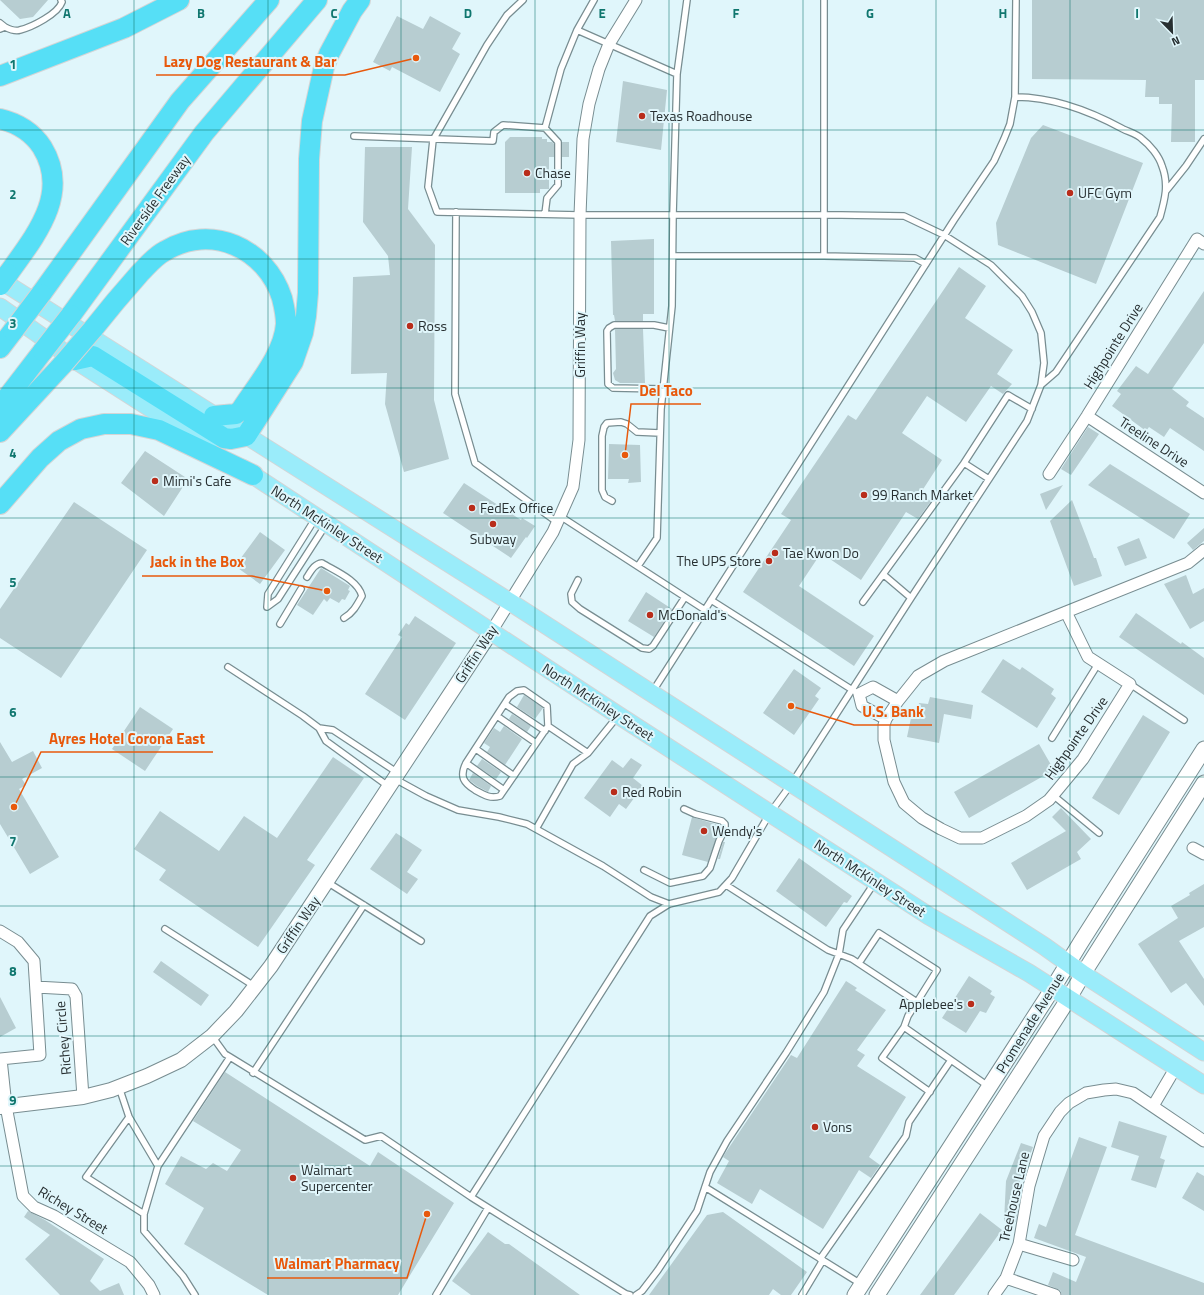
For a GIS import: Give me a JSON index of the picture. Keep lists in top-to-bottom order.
{
  "streets": {
    "highway": ["Riverside Freeway"],
    "main road": ["North McKinley Street", "Promenade Avenue"],
    "street": [
      "Griffin Way",
      "Highpointe Drive",
      "Treeline Drive",
      "Richey Circle",
      "Treehouse Lane",
      "Richey Street"
    ]
  },
  "crossings": [
    ["Griffin Way", "North McKinley Street"],
    ["Griffin Way", "Richey Circle"],
    ["Griffin Way", "Richey Street"],
    ["Highpointe Drive", "Treeline Drive"],
    ["North McKinley Street", "Promenade Avenue"],
    ["Richey Circle", "Richey Street"]
  ],
  "places": [
    "Lazy Dog Restaurant & Bar",
    "Texas Roadhouse",
    "Chase",
    "UFC Gym",
    "Ross",
    "Del Taco",
    "Mimi's Cafe",
    "99 Ranch Market",
    "FedEx Office",
    "Subway",
    "Tae Kwon Do",
    "The UPS Store",
    "Jack in the Box",
    "McDonald's",
    "U.S. Bank",
    "Red Robin",
    "Ayres Hotel Corona East",
    "Wendy's",
    "Applebee's",
    "Vons",
    "Walmart Supercenter",
    "Walmart Pharmacy"
  ],
  "north": "bottom right",
  "grid": {
    "columns": [
      "A",
      "B",
      "C",
      "D",
      "E",
      "F",
      "G",
      "H",
      "I"
    ],
    "rows": [
      "1",
      "2",
      "3",
      "4",
      "5",
      "6",
      "7",
      "8",
      "9"
    ]
  }
}
